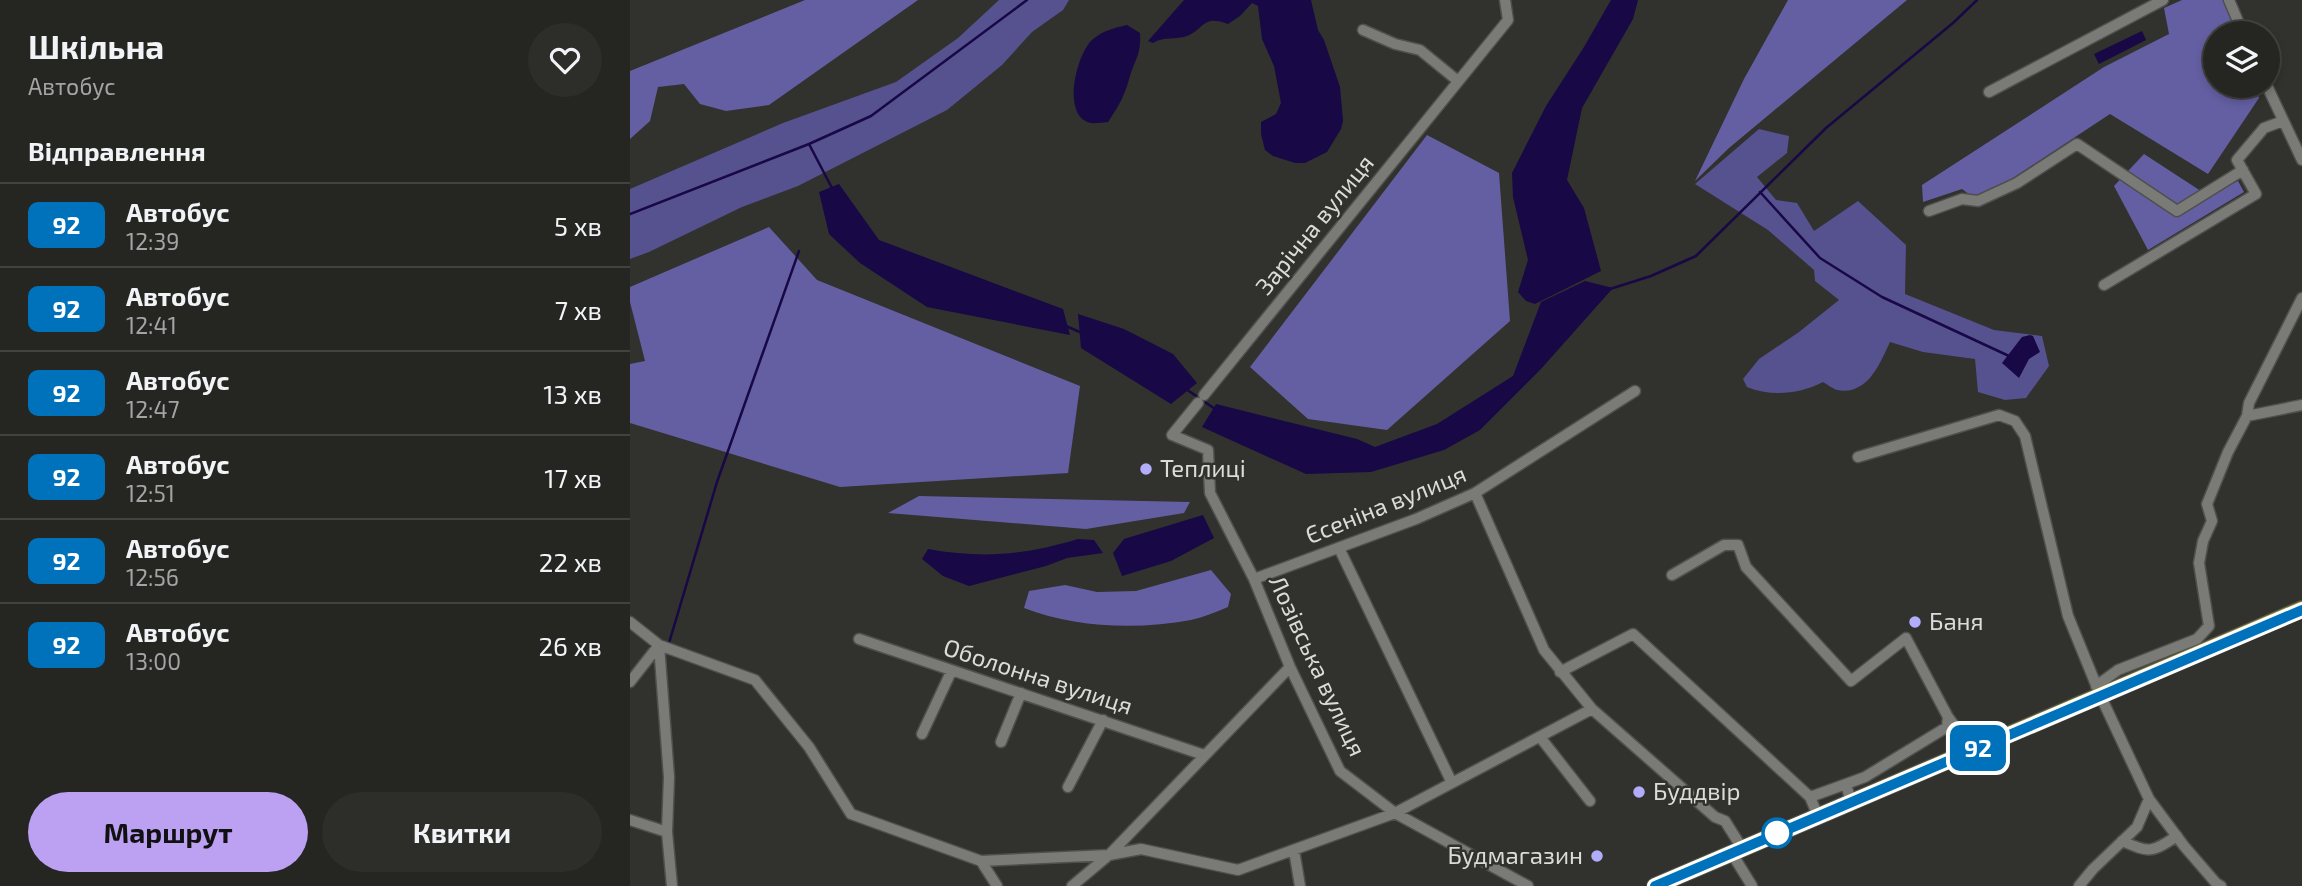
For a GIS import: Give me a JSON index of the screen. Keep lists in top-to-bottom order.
{
  "streets": {
    "street": [
      "Зарічна вулиця",
      "Єсеніна вулиця",
      "Лозівська вулиця",
      "Оболонна вулиця"
    ]
  },
  "crossings": [
    ["Зарічна вулиця", "Лозівська вулиця"],
    ["Єсеніна вулиця", "Лозівська вулиця"]
  ],
  "places": [
    "Теплиці",
    "Баня",
    "Буддвір",
    "Будмагазин"
  ],
  "lines": ["bus line 92"],
  "page": {
    "heading": [
      ["Шкільна", "Автобус"],
      "Відправлення"
    ],
    "on_map": "92",
    "list": [
      {
        "mark": "92",
        "name": "Автобус",
        "note": "12:39",
        "value": "5 хв"
      },
      {
        "mark": "92",
        "name": "Автобус",
        "note": "12:41",
        "value": "7 хв"
      },
      {
        "mark": "92",
        "name": "Автобус",
        "note": "12:47",
        "value": "13 хв"
      },
      {
        "mark": "92",
        "name": "Автобус",
        "note": "12:51",
        "value": "17 хв"
      },
      {
        "mark": "92",
        "name": "Автобус",
        "note": "12:56",
        "value": "22 хв"
      },
      {
        "mark": "92",
        "name": "Автобус",
        "note": "13:00",
        "value": "26 хв"
      }
    ],
    "buttons": ["Маршрут", "Квитки"]
  }
}
